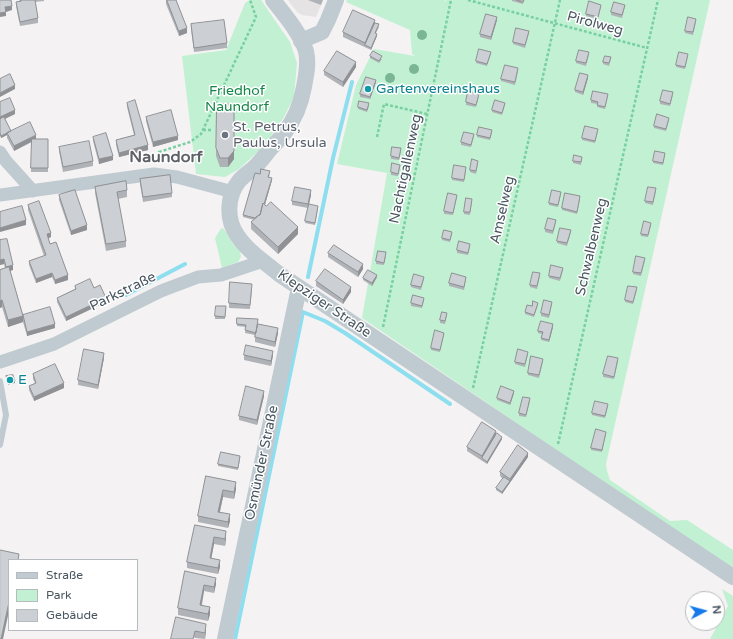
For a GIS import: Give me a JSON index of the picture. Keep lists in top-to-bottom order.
{
  "streets": {
    "street": ["Parkstraße", "Klepziger Straße", "Osmünder Straße"],
    "path": [
      "Pirolweg",
      "Nachtigallenweg",
      "Amselweg",
      "Schwalbenweg"
    ]
  },
  "crossings": [
    ["Pirolweg", "Amselweg"],
    ["Pirolweg", "Schwalbenweg"],
    ["Nachtigallenweg", "Klepziger Straße"],
    ["Amselweg", "Klepziger Straße"],
    ["Parkstraße", "Klepziger Straße"],
    ["Klepziger Straße", "Osmünder Straße"]
  ],
  "districts": ["Naundorf"],
  "parks": ["Friedhof Naundorf"],
  "places": ["Gartenvereinshaus", "St. Petrus, Paulus, Ursula", "E"],
  "legend": ["Straße", "Park", "Gebäude"],
  "north": "right"
}
